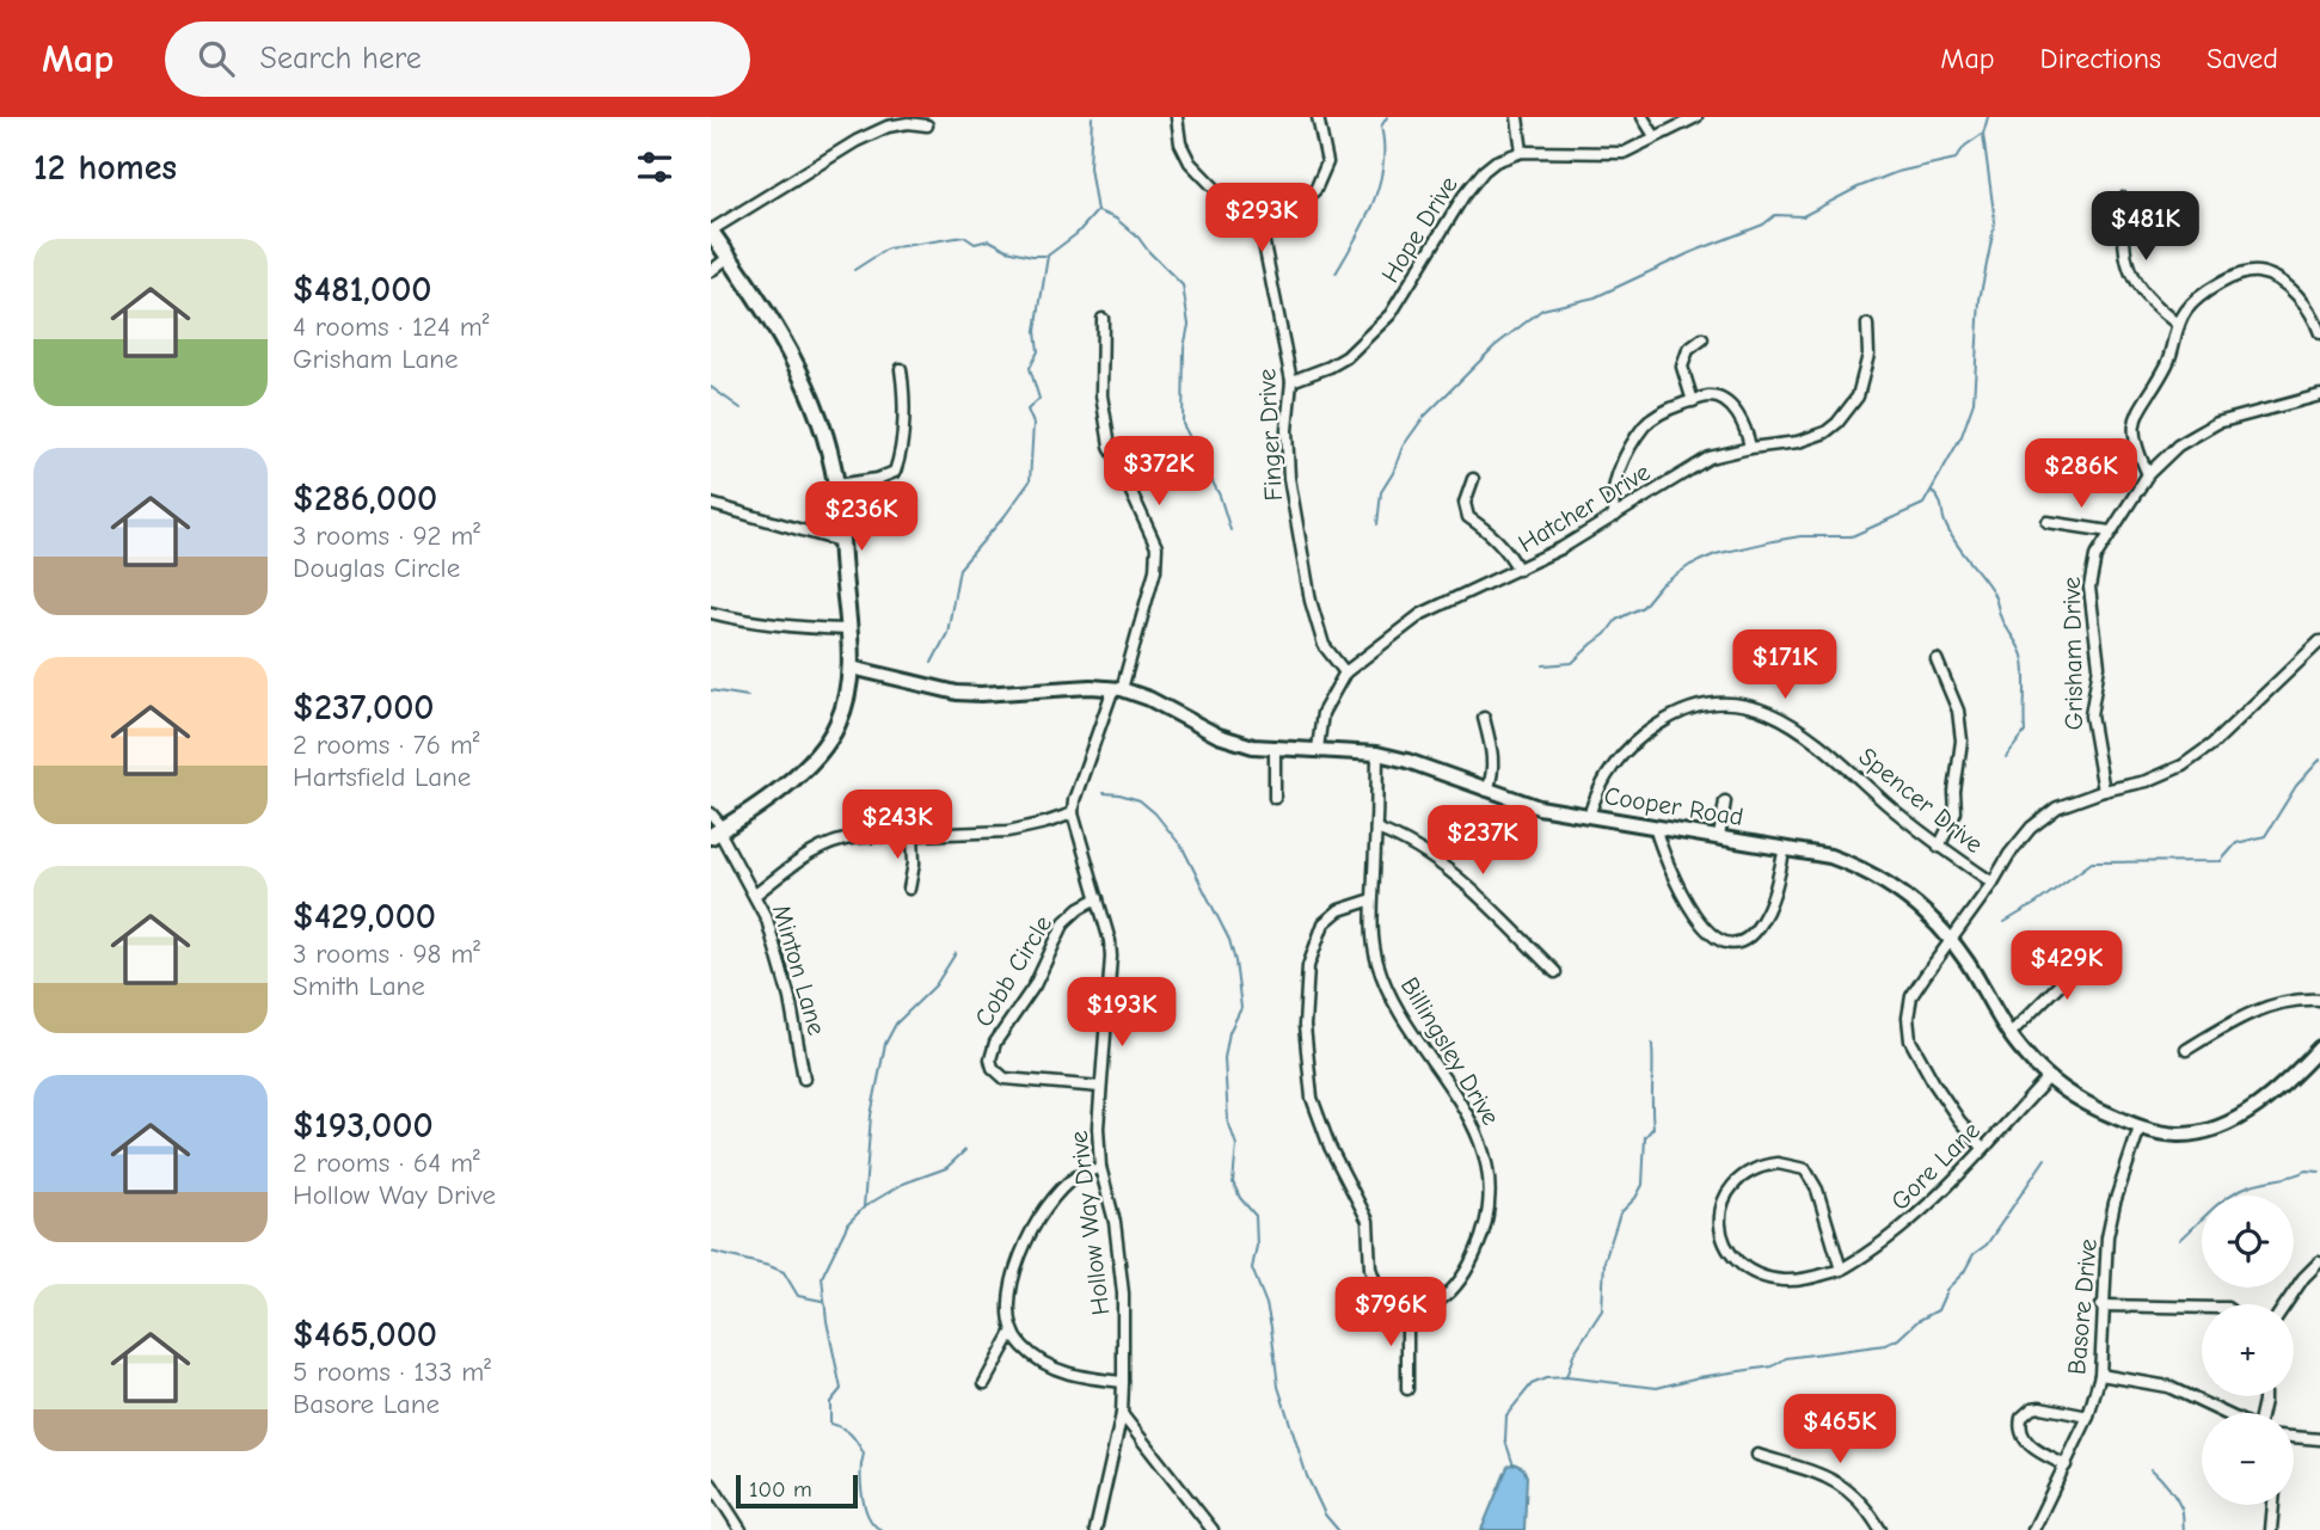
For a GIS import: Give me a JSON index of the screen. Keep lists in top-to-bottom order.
{
  "streets": {
    "street": [
      "Hope Drive",
      "Finger Drive",
      "Hatcher Drive",
      "Grisham Drive",
      "Spencer Drive",
      "Cooper Road",
      "Minton Lane",
      "Cobb Circle",
      "Billingsley Drive",
      "Gore Lane",
      "Hollow Way Drive",
      "Basore Drive"
    ]
  },
  "crossings": [
    ["Hope Drive", "Finger Drive"],
    ["Finger Drive", "Hatcher Drive"],
    ["Hatcher Drive", "Cooper Road"],
    ["Spencer Drive", "Cooper Road"],
    ["Cooper Road", "Billingsley Drive"],
    ["Cooper Road", "Gore Lane"],
    ["Cooper Road", "Basore Drive"],
    ["Cobb Circle", "Hollow Way Drive"]
  ],
  "scale_bar": "100 m",
  "page": {
    "header": "Map",
    "search": "Search here",
    "nav": ["Map", "Directions", "Saved"],
    "heading": "12 homes",
    "price": [
      "$293K",
      "$481K",
      "$372K",
      "$286K",
      "$236K",
      "$171K",
      "$243K",
      "$237K",
      "$429K",
      "$193K",
      "$796K",
      "$465K"
    ],
    "list": [
      {
        "name": "$481,000",
        "note": "4 rooms · 124 m² · Grisham Lane"
      },
      {
        "name": "$286,000",
        "note": "3 rooms · 92 m² · Douglas Circle"
      },
      {
        "name": "$237,000",
        "note": "2 rooms · 76 m² · Hartsfield Lane"
      },
      {
        "name": "$429,000",
        "note": "3 rooms · 98 m² · Smith Lane"
      },
      {
        "name": "$193,000",
        "note": "2 rooms · 64 m² · Hollow Way Drive"
      },
      {
        "name": "$465,000",
        "note": "5 rooms · 133 m² · Basore Lane"
      }
    ],
    "map_buttons": ["+", "−"],
    "scale": "100 m"
  }
}
